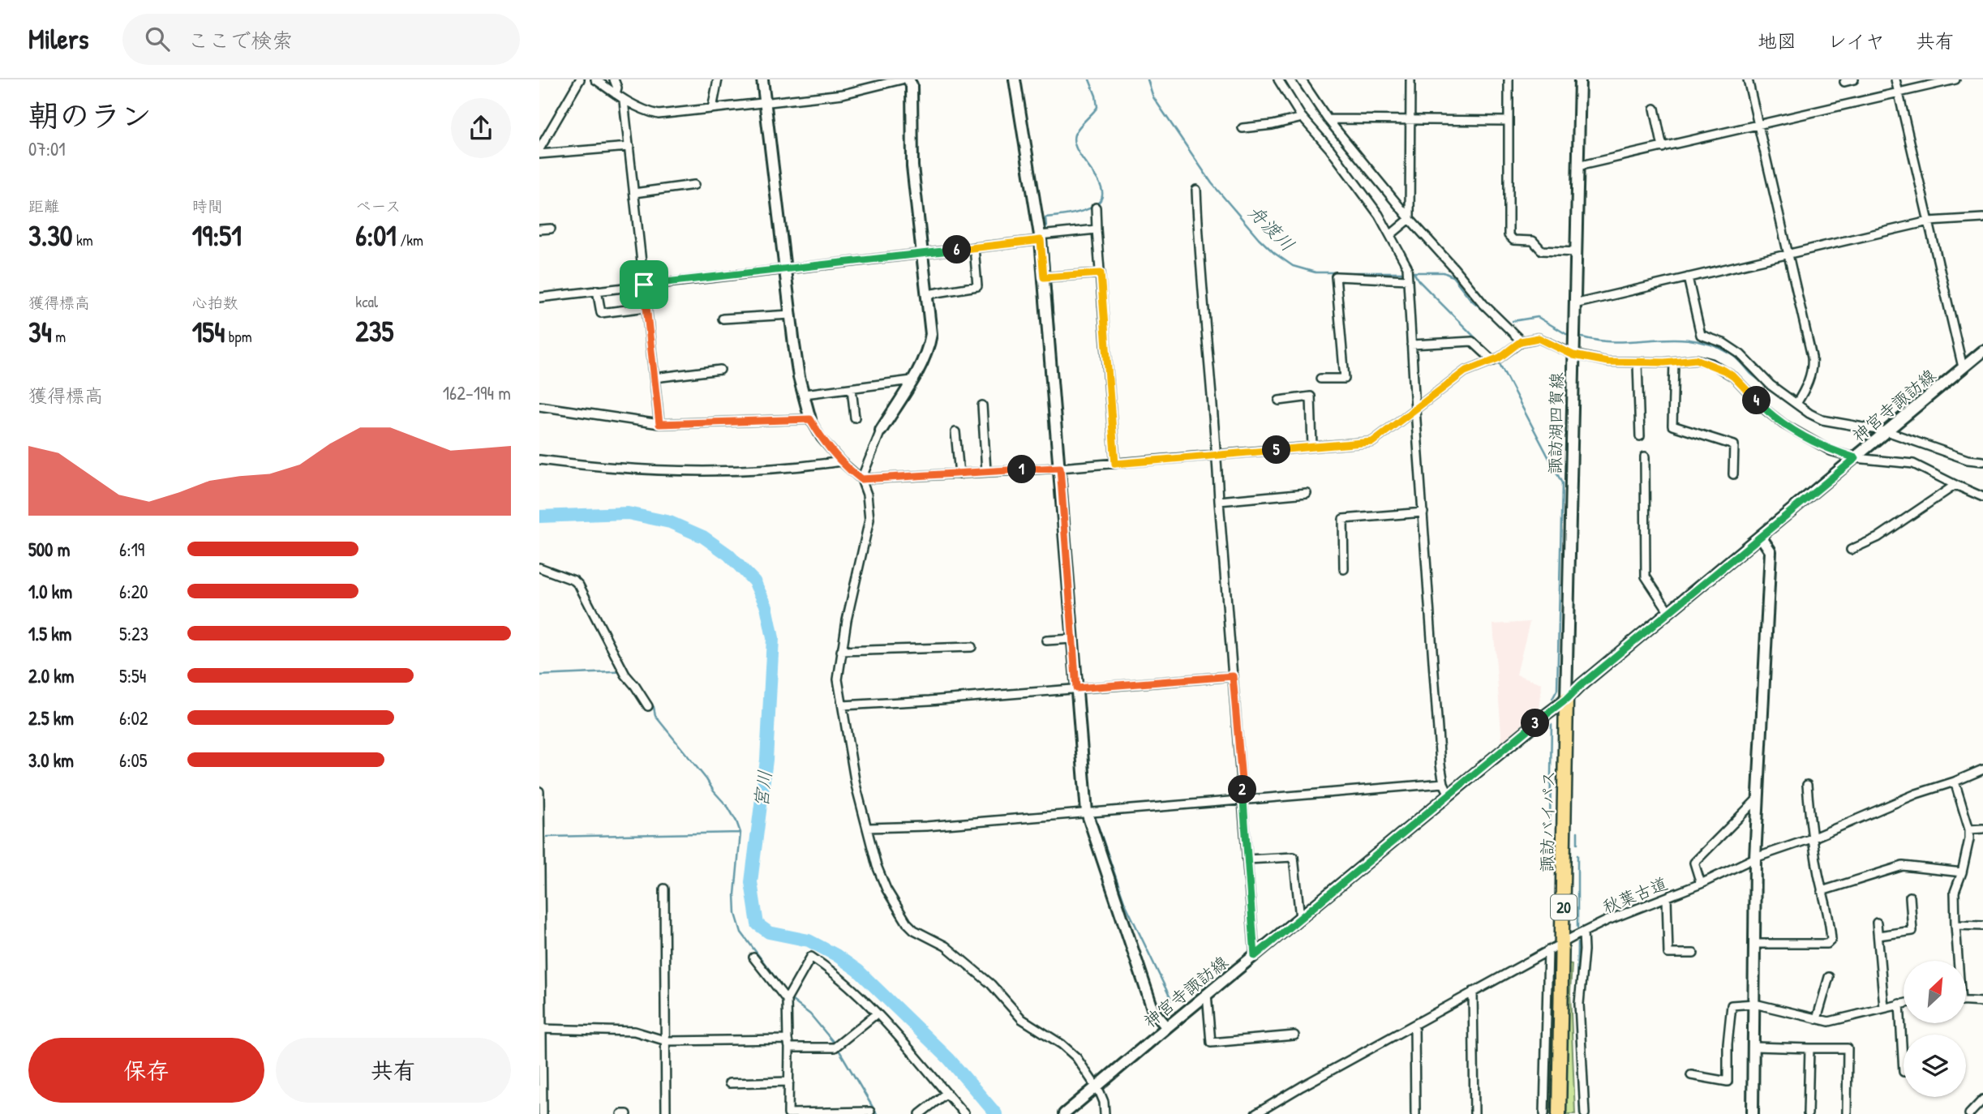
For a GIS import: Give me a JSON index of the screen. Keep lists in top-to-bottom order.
{
  "streets": {
    "highway": ["諏訪バイパス", "20"],
    "street": ["神宮寺諏訪線", "諏訪湖四賀線", "秋葉古道"]
  },
  "crossings": [
    ["神宮寺諏訪線", "諏訪湖四賀線"],
    ["神宮寺諏訪線", "諏訪バイパス"],
    ["諏訪湖四賀線", "諏訪バイパス"],
    ["諏訪バイパス", "秋葉古道"]
  ],
  "water": ["舟渡川", "宮川"],
  "north": "top right",
  "page": {
    "header": "Milers",
    "search": "ここで検索",
    "nav": ["地図", "レイヤ", "共有"],
    "heading": ["朝のラン", "07:01"],
    "stats": [
      ["距離", "3.30 km"],
      ["時間", "19:51"],
      ["ペース", "6:01 /km"],
      ["獲得標高", "34 m"],
      ["心拍数", "154 bpm"],
      ["kcal", "235"]
    ],
    "pins": [
      "6",
      "4",
      "5",
      "1",
      "3",
      "2"
    ],
    "chart": ["獲得標高", "162–194 m"],
    "list": [
      {
        "name": "500 m",
        "note": "6:19"
      },
      {
        "name": "1.0 km",
        "note": "6:20"
      },
      {
        "name": "1.5 km",
        "note": "5:23"
      },
      {
        "name": "2.0 km",
        "note": "5:54"
      },
      {
        "name": "2.5 km",
        "note": "6:02"
      },
      {
        "name": "3.0 km",
        "note": "6:05"
      }
    ],
    "buttons": ["保存", "共有"]
  }
}
